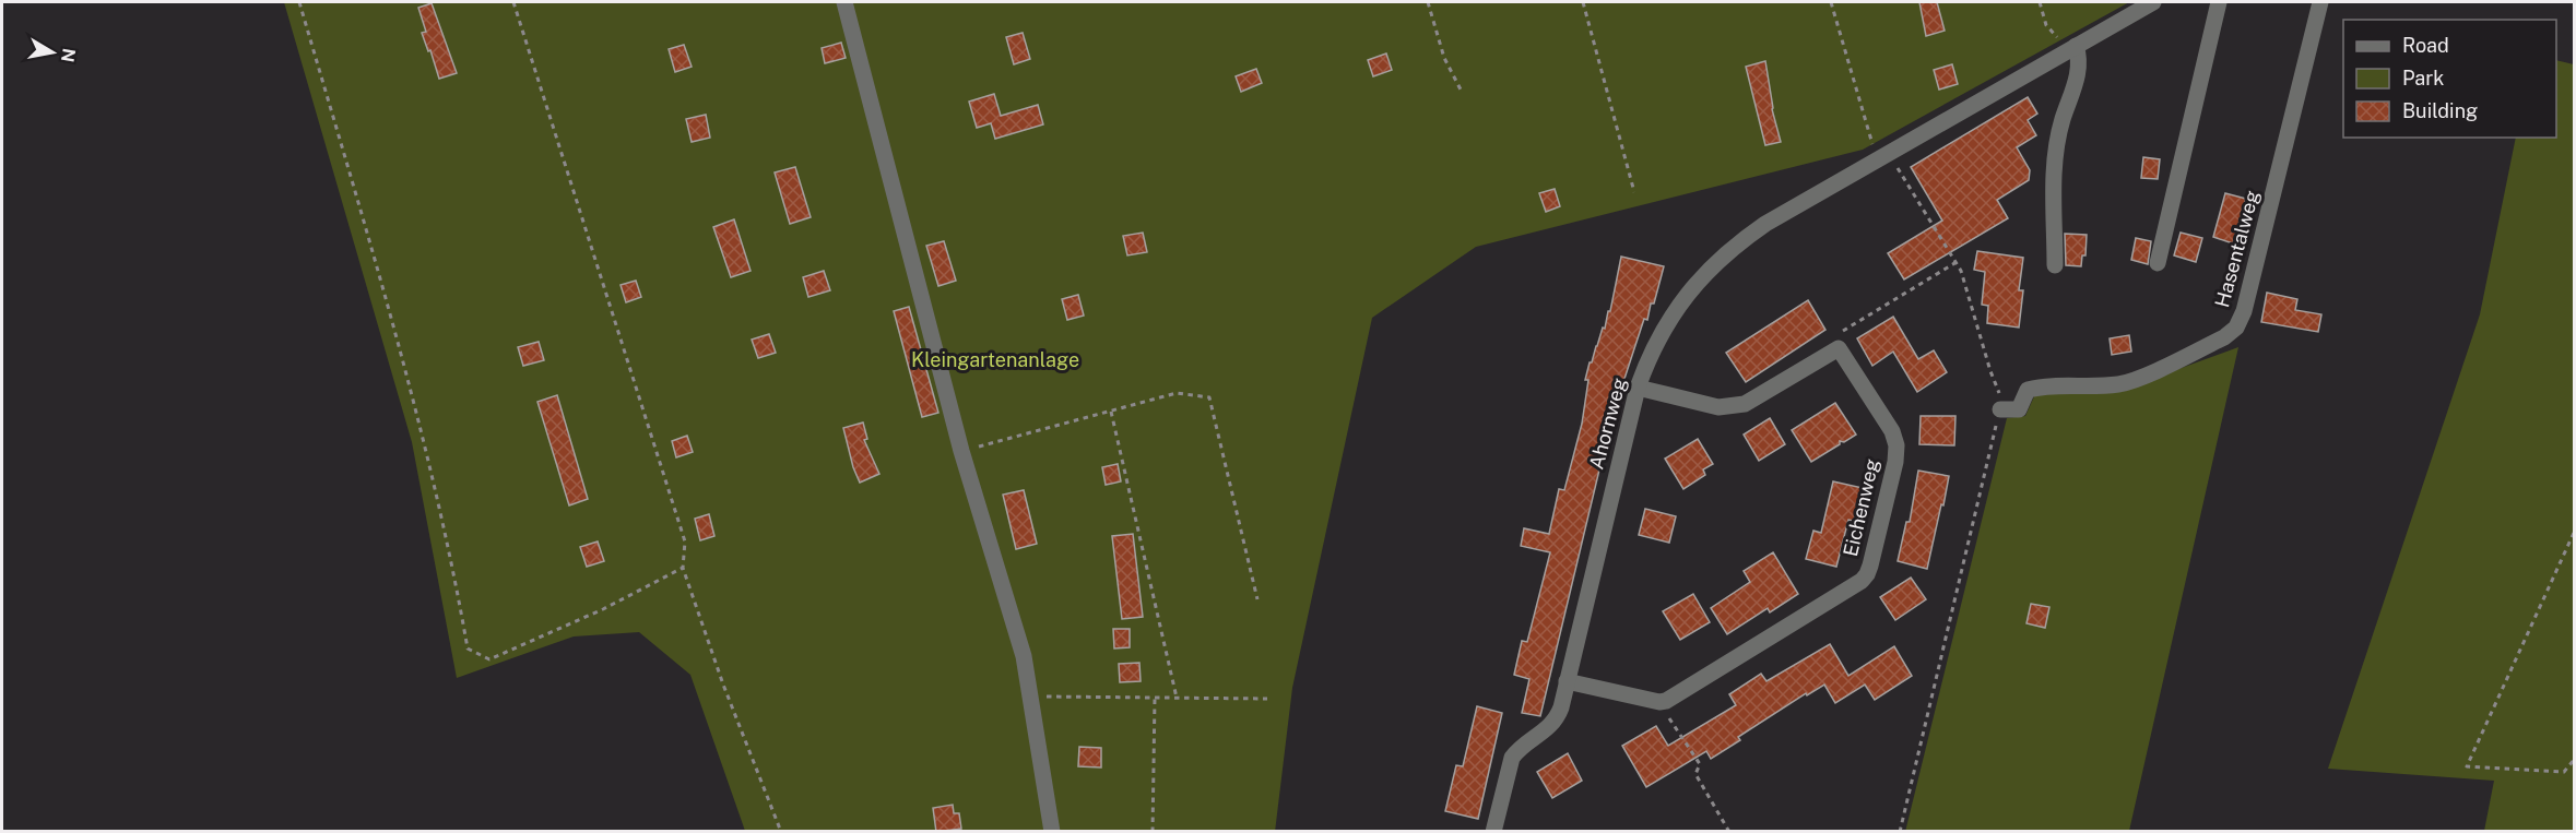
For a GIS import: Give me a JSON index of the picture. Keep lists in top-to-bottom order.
{
  "streets": {
    "street": ["Hasentalweg", "Ahornweg", "Eichenweg"]
  },
  "parks": ["Kleingartenanlage"],
  "legend": ["Road", "Park", "Building"],
  "north": "right"
}
